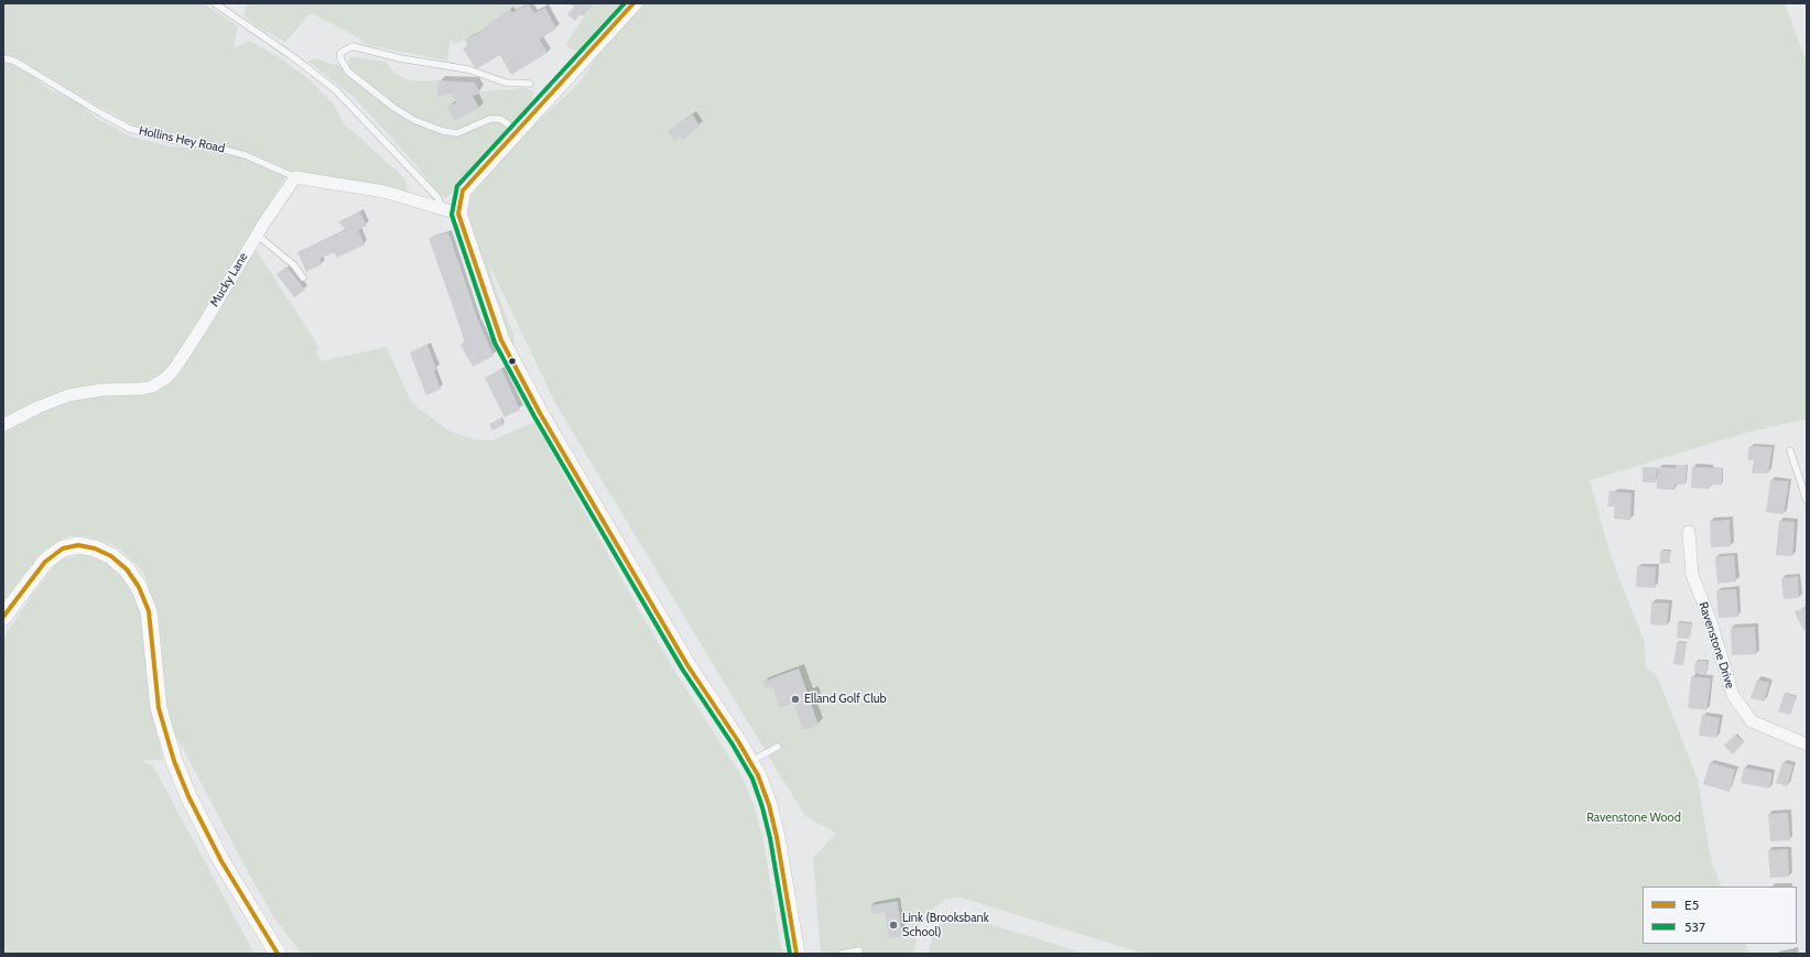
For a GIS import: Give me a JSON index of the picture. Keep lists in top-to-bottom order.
{
  "streets": {
    "street": ["Mucky Lane", "Ravenstone Drive"],
    "lane": ["Hollins Hey Road"]
  },
  "crossings": [
    ["Hollins Hey Road", "Mucky Lane"]
  ],
  "parks": ["Ravenstone Wood"],
  "places": ["Elland Golf Club", "Link (Brooksbank School)"],
  "lines": ["transit line E5", "transit line 537"],
  "legend": ["E5", "537"]
}
